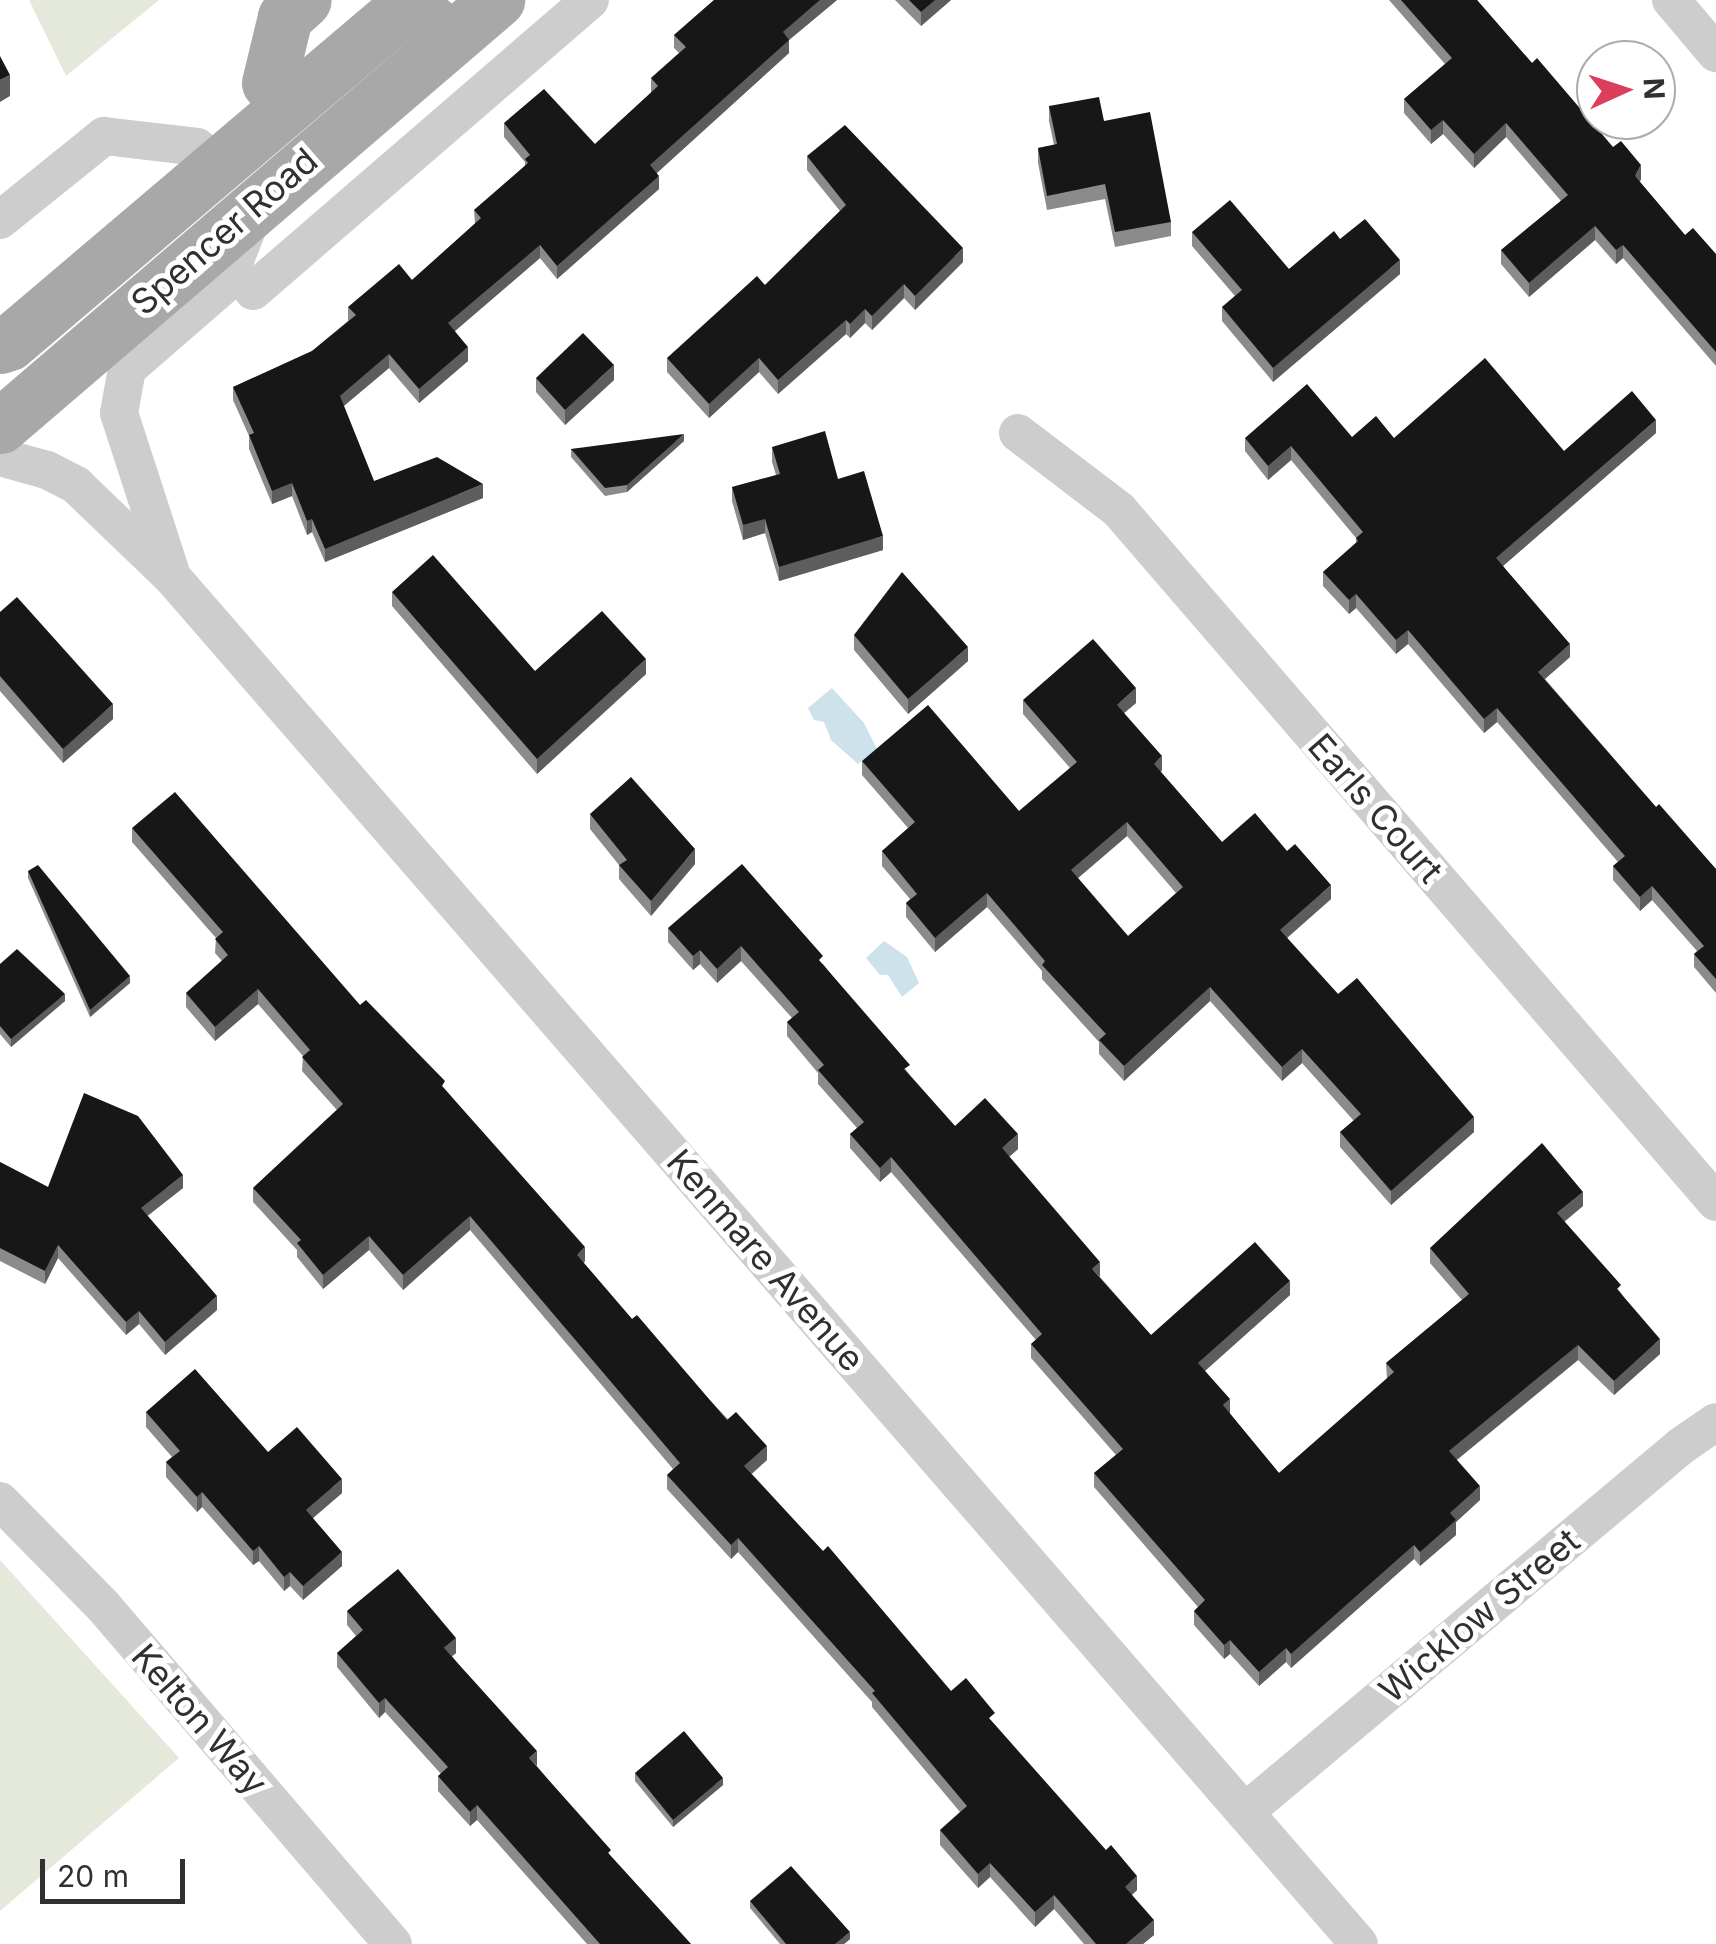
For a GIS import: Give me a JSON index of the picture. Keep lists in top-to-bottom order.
{
  "streets": {
    "main road": ["Spencer Road"],
    "street": [
      "Earls Court",
      "Kenmare Avenue",
      "Wicklow Street",
      "Kelton Way"
    ]
  },
  "crossings": [
    ["Spencer Road", "Kenmare Avenue"],
    ["Kenmare Avenue", "Wicklow Street"]
  ],
  "scale_bar": "20 m",
  "north": "right"
}
